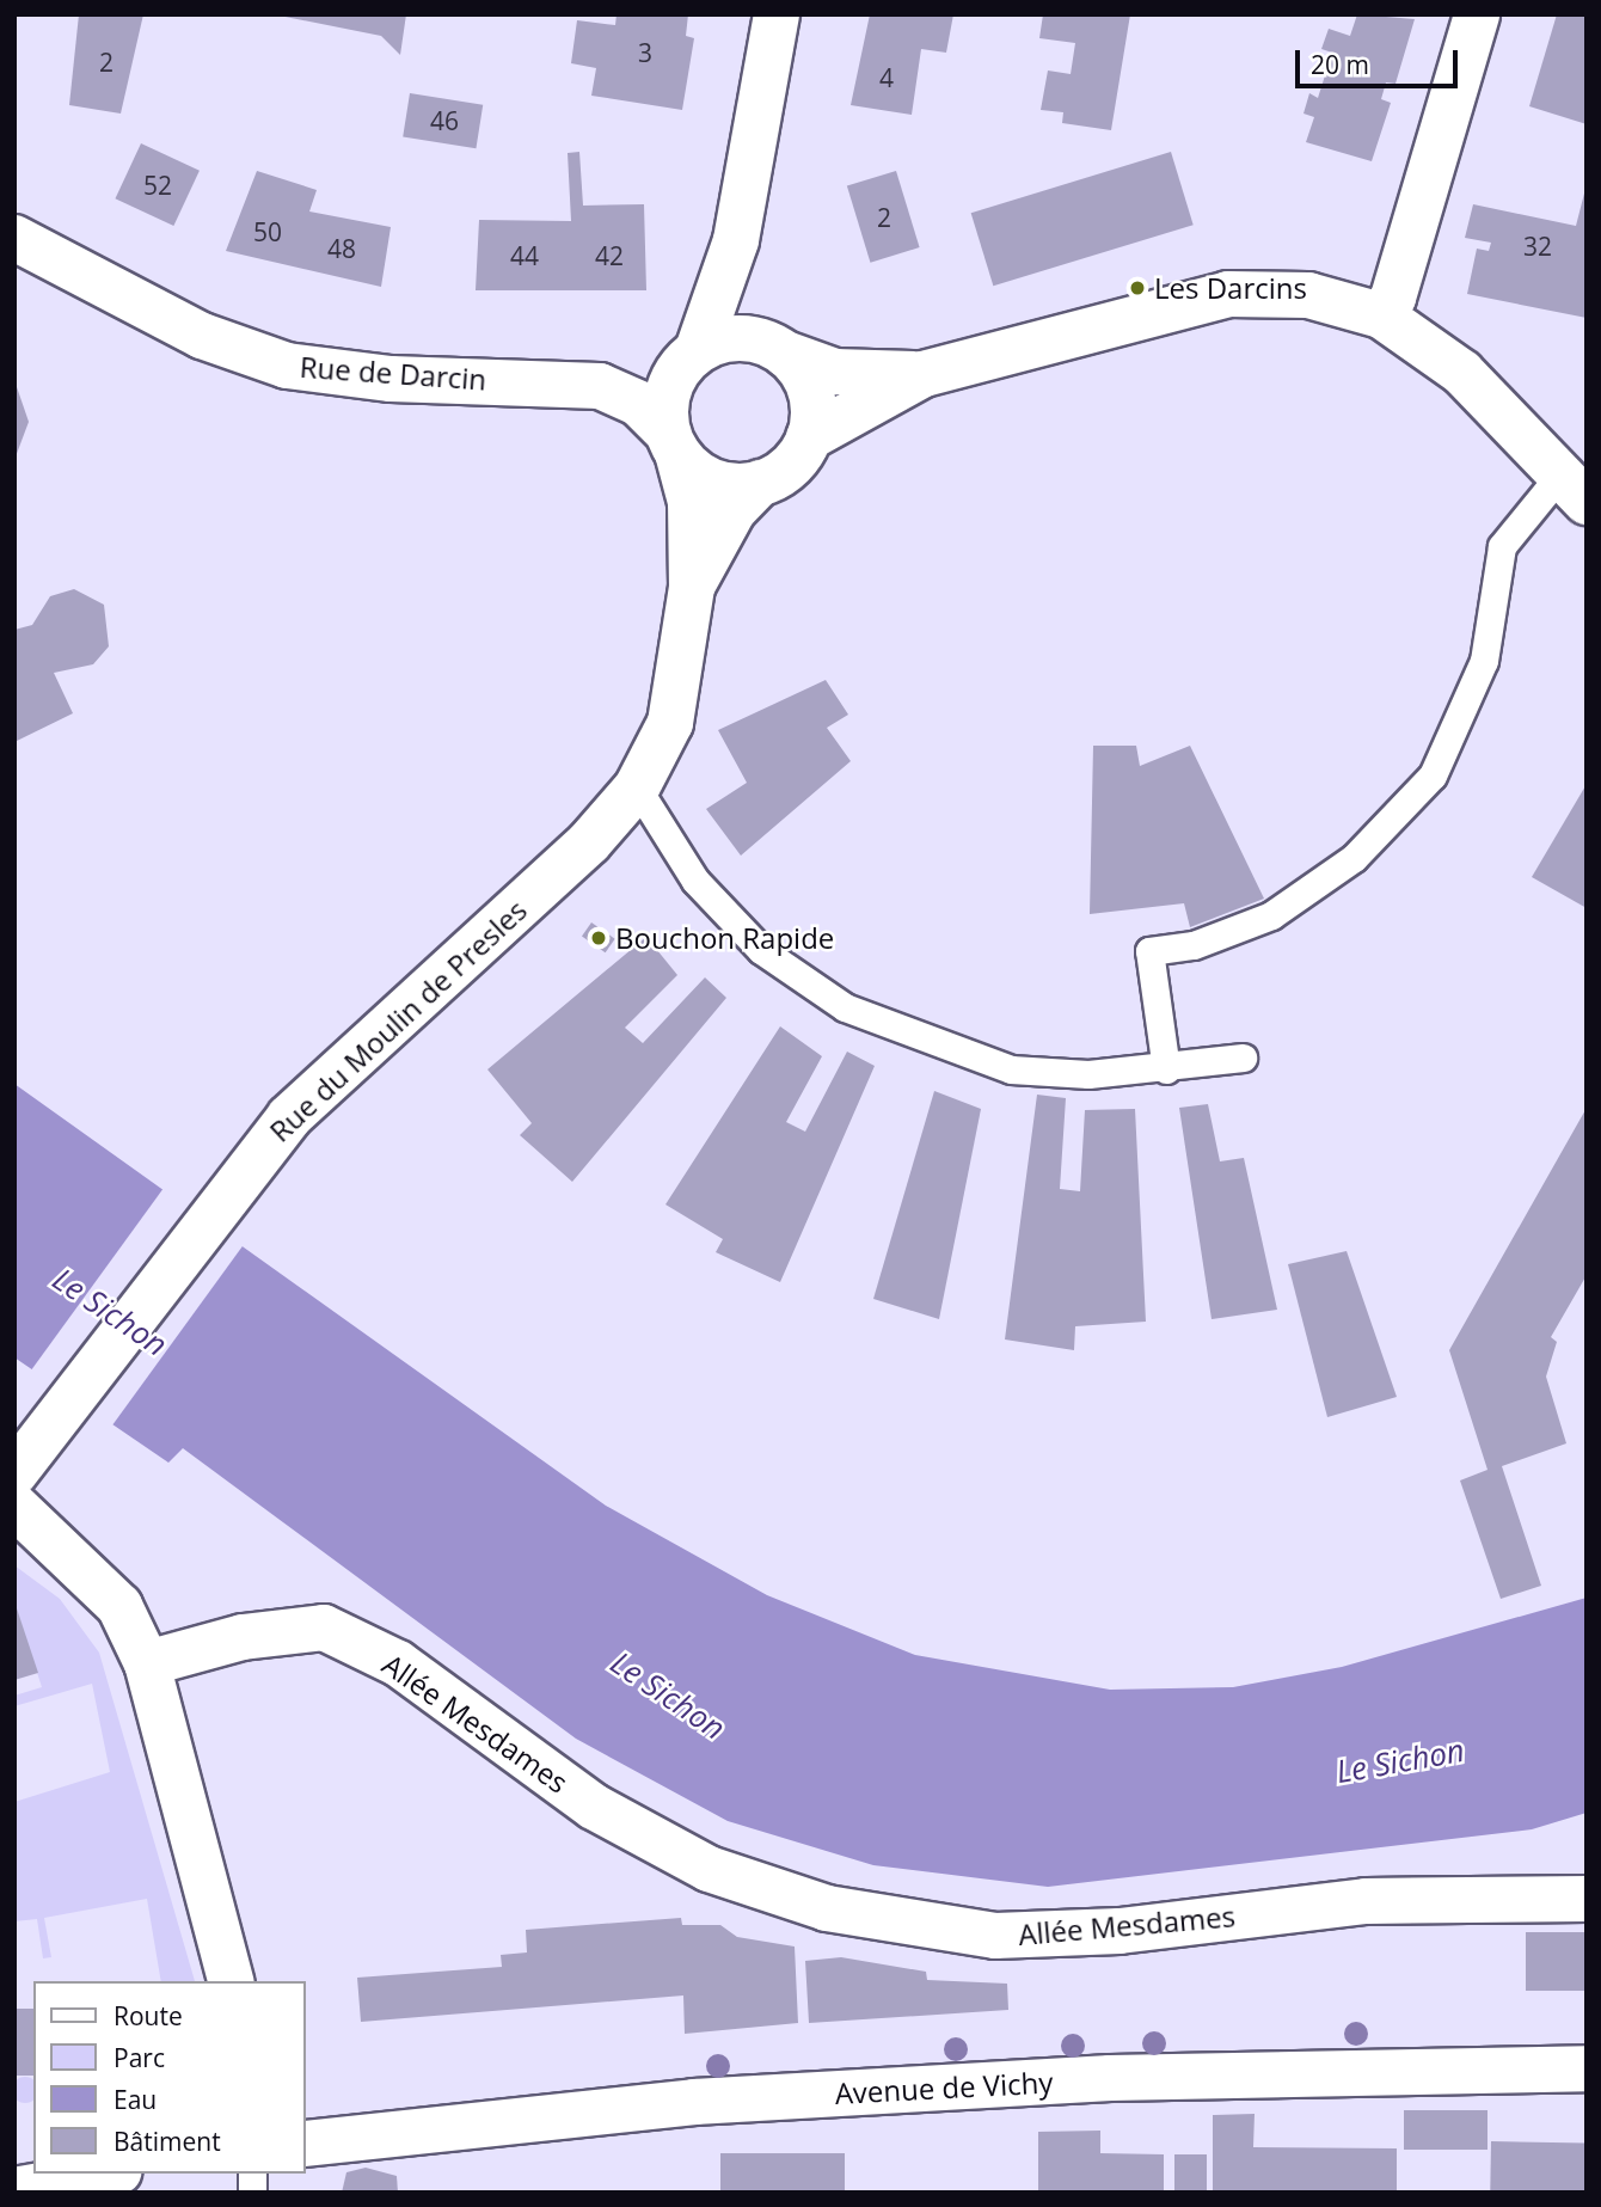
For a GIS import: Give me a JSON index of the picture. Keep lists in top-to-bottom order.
{
  "streets": {
    "street": [
      "Rue de Darcin",
      "Rue du Moulin de Presles",
      "Allée Mesdames",
      "Avenue de Vichy"
    ]
  },
  "crossings": [
    ["Rue de Darcin", "Rue du Moulin de Presles"]
  ],
  "water": ["Le Sichon"],
  "places": ["Les Darcins", "Bouchon Rapide"],
  "house_numbers": [
    "3",
    "2",
    "4",
    "46",
    "52",
    "2",
    "50",
    "32",
    "48",
    "44",
    "42"
  ],
  "legend": [
    "Route",
    "Parc",
    "Eau",
    "Bâtiment"
  ],
  "scale_bar": "20 m"
}
